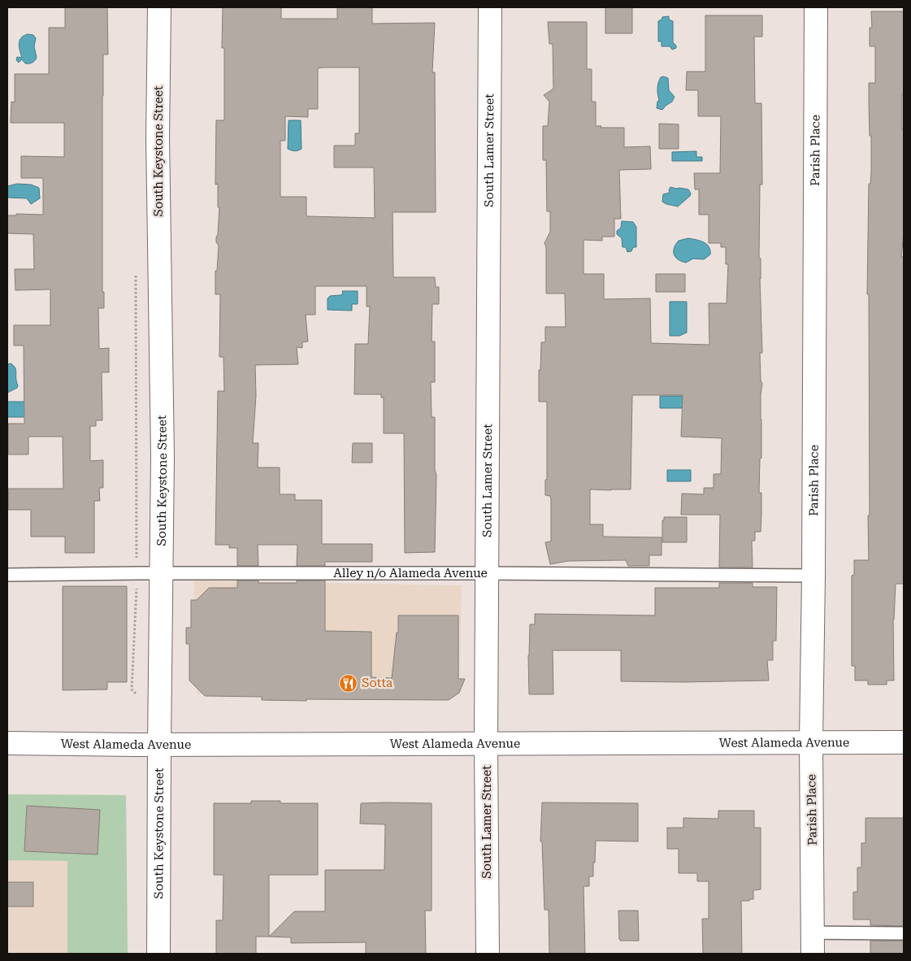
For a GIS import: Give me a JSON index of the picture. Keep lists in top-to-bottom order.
{
  "streets": {
    "street": [
      "South Keystone Street",
      "South Lamer Street",
      "Parish Place",
      "West Alameda Avenue"
    ],
    "lane": ["Alley n/o Alameda Avenue"]
  },
  "crossings": [
    ["South Keystone Street", "Alley n/o Alameda Avenue"],
    ["South Keystone Street", "West Alameda Avenue"],
    ["South Lamer Street", "Alley n/o Alameda Avenue"],
    ["South Lamer Street", "West Alameda Avenue"],
    ["Parish Place", "Alley n/o Alameda Avenue"],
    ["Parish Place", "West Alameda Avenue"]
  ],
  "places": {
    "restaurant": ["Sotta"]
  }
}
